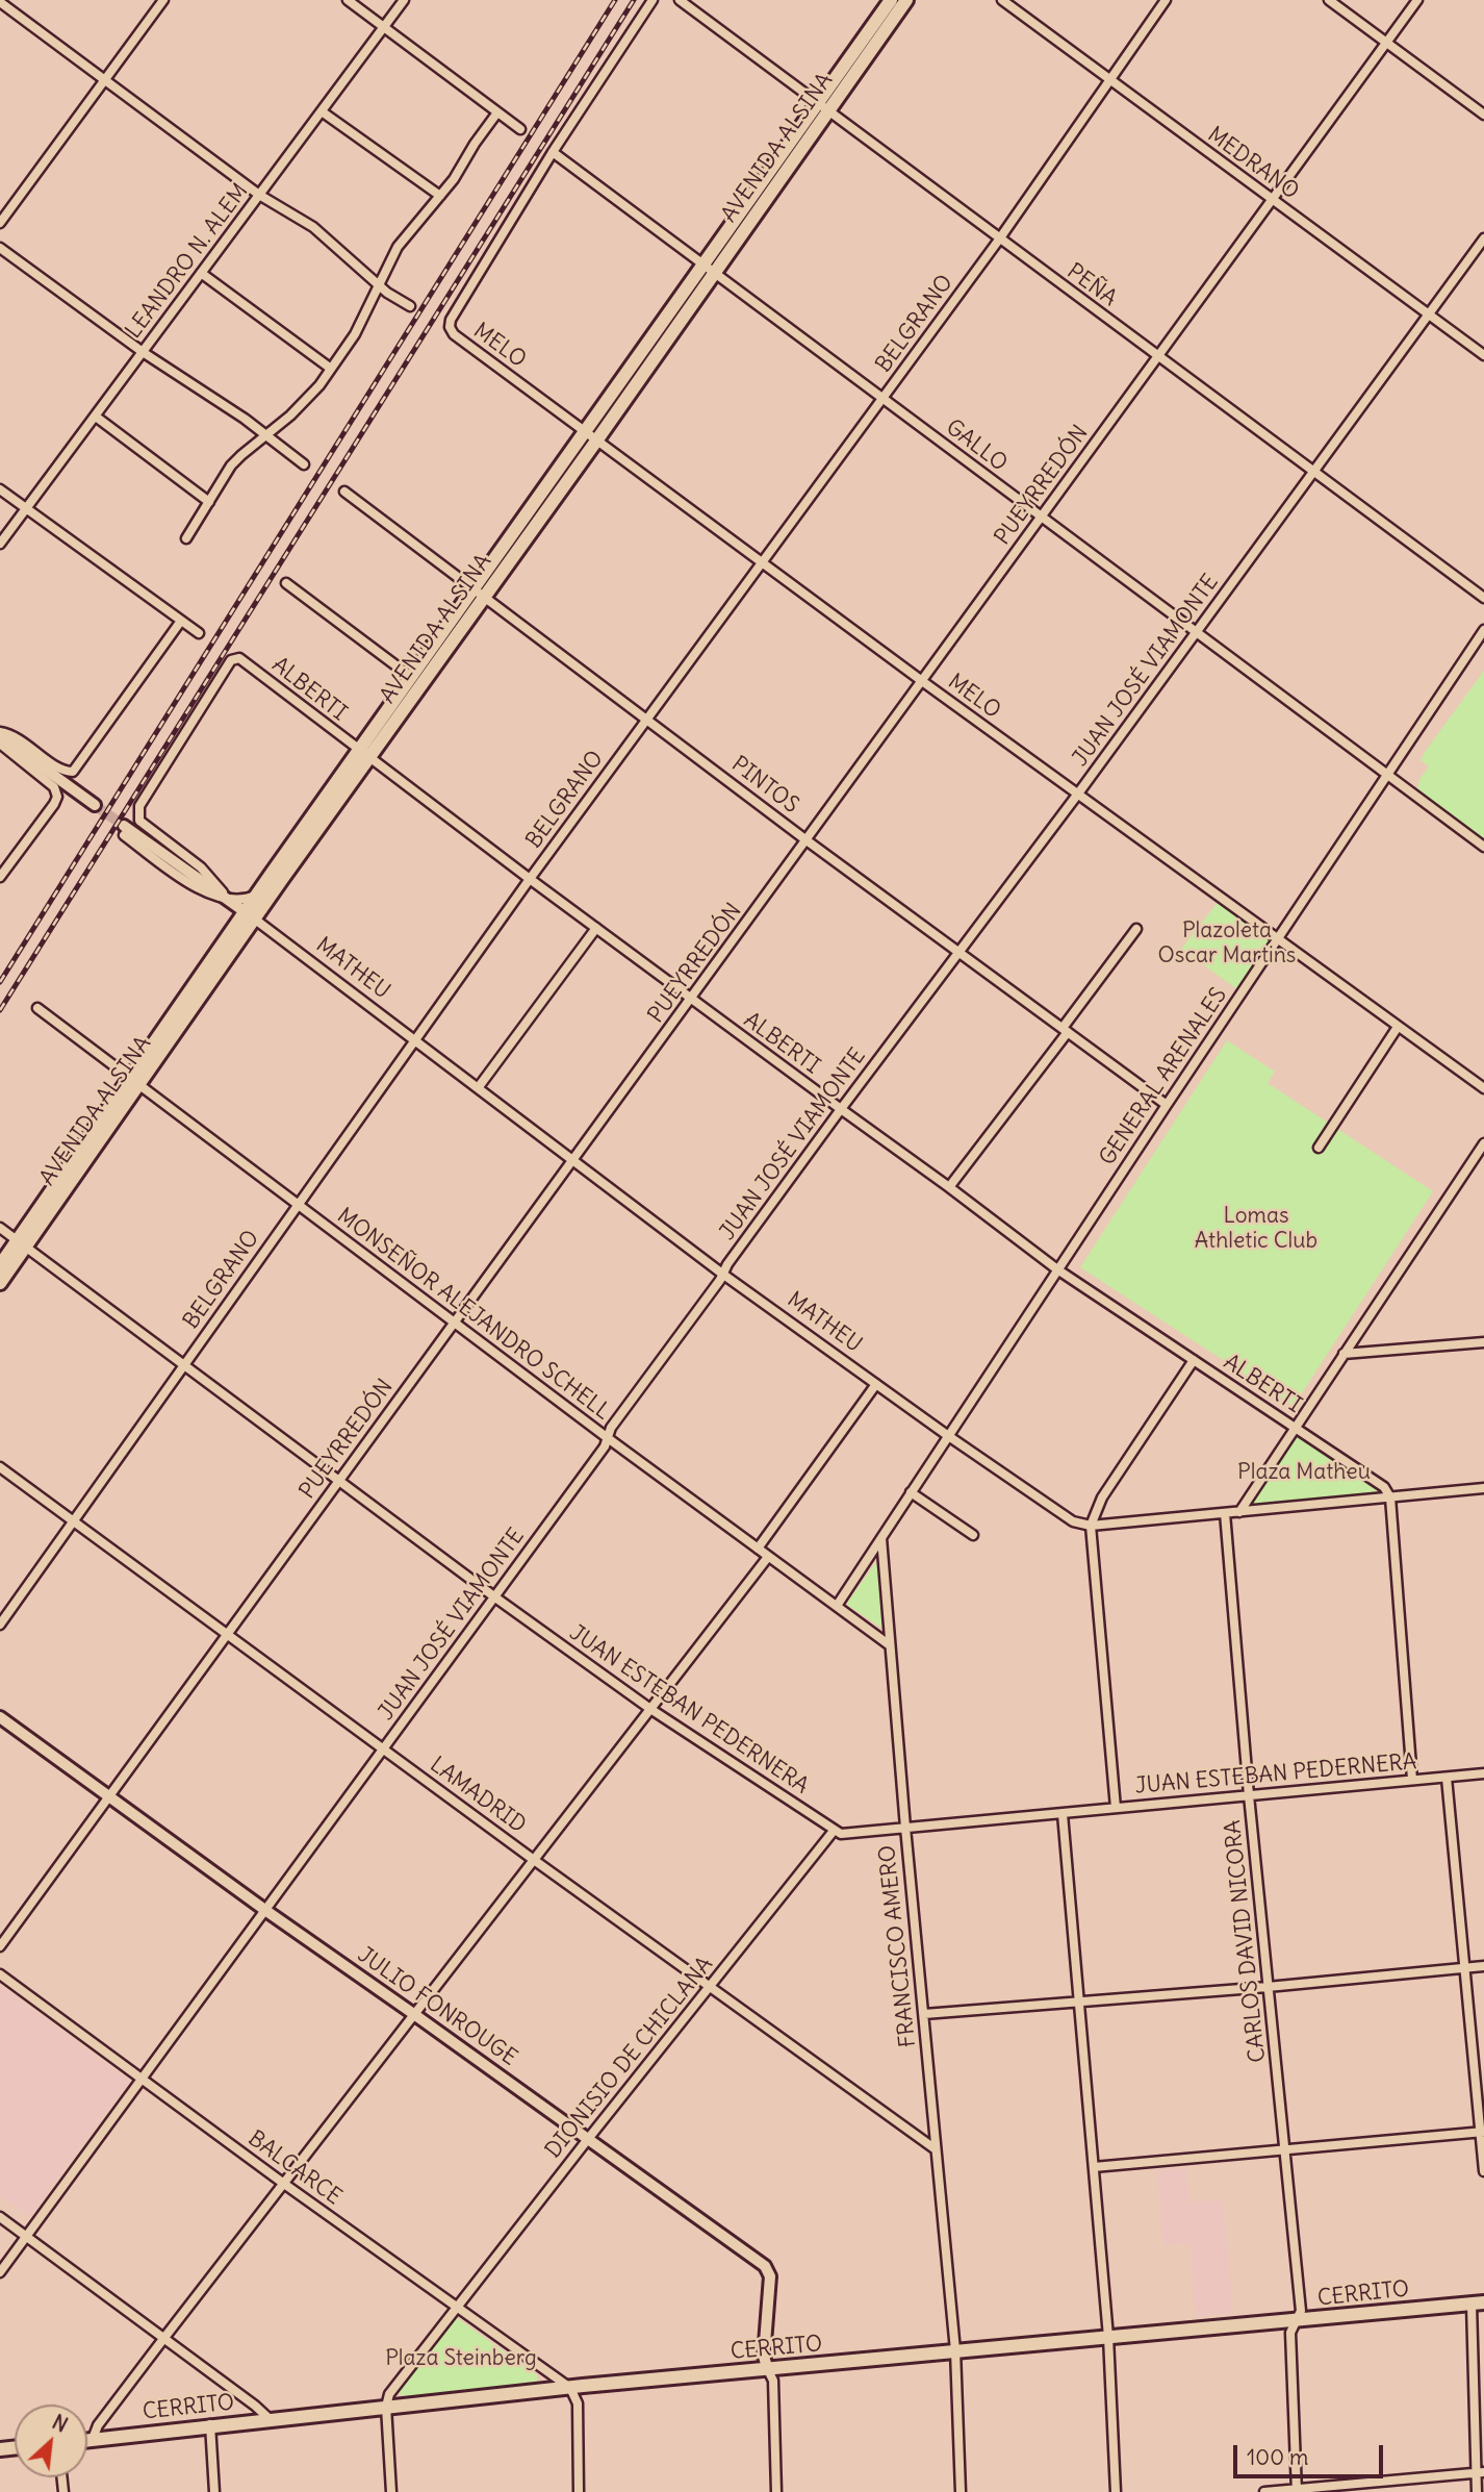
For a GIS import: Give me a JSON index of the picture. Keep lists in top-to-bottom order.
{
  "streets": {
    "main road": ["AVENIDA ALSINA", "CERRITO"],
    "street": [
      "MEDRANO",
      "LEANDRO N. ALEM",
      "PEÑA",
      "BELGRANO",
      "MELO",
      "GALLO",
      "PUEYRREDÓN",
      "JUAN JOSÉ VIAMONTE",
      "ALBERTI",
      "PINTOS",
      "MATHEU",
      "GENERAL ARENALES",
      "MONSEÑOR ALEJANDRO SCHELL",
      "JUAN ESTEBAN PEDERNERA",
      "LAMADRID",
      "CARLOS DAVID NICORA",
      "FRANCISCO AMERO",
      "JULIO FONROUGE",
      "DIONISIO DE CHICLANA",
      "BALCARCE"
    ]
  },
  "crossings": [
    ["AVENIDA ALSINA", "PEÑA"],
    ["AVENIDA ALSINA", "MELO"],
    ["AVENIDA ALSINA", "GALLO"],
    ["AVENIDA ALSINA", "ALBERTI"],
    ["AVENIDA ALSINA", "PINTOS"],
    ["AVENIDA ALSINA", "MATHEU"],
    ["AVENIDA ALSINA", "MONSEÑOR ALEJANDRO SCHELL"],
    ["AVENIDA ALSINA", "JUAN ESTEBAN PEDERNERA"],
    ["MEDRANO", "BELGRANO"],
    ["MEDRANO", "PUEYRREDÓN"],
    ["MEDRANO", "JUAN JOSÉ VIAMONTE"],
    ["PEÑA", "BELGRANO"],
    ["PEÑA", "PUEYRREDÓN"],
    ["PEÑA", "JUAN JOSÉ VIAMONTE"],
    ["BELGRANO", "MELO"],
    ["BELGRANO", "GALLO"],
    ["BELGRANO", "ALBERTI"],
    ["BELGRANO", "PINTOS"],
    ["BELGRANO", "MATHEU"],
    ["BELGRANO", "MONSEÑOR ALEJANDRO SCHELL"],
    ["BELGRANO", "JUAN ESTEBAN PEDERNERA"],
    ["BELGRANO", "LAMADRID"],
    ["MELO", "GALLO"],
    ["MELO", "PUEYRREDÓN"],
    ["MELO", "JUAN JOSÉ VIAMONTE"],
    ["MELO", "GENERAL ARENALES"],
    ["GALLO", "PUEYRREDÓN"],
    ["GALLO", "JUAN JOSÉ VIAMONTE"],
    ["GALLO", "GENERAL ARENALES"],
    ["PUEYRREDÓN", "ALBERTI"],
    ["PUEYRREDÓN", "PINTOS"],
    ["PUEYRREDÓN", "MATHEU"],
    ["PUEYRREDÓN", "MONSEÑOR ALEJANDRO SCHELL"],
    ["PUEYRREDÓN", "JUAN ESTEBAN PEDERNERA"],
    ["PUEYRREDÓN", "LAMADRID"],
    ["PUEYRREDÓN", "JULIO FONROUGE"],
    ["JUAN JOSÉ VIAMONTE", "ALBERTI"],
    ["JUAN JOSÉ VIAMONTE", "PINTOS"],
    ["JUAN JOSÉ VIAMONTE", "MATHEU"],
    ["JUAN JOSÉ VIAMONTE", "MONSEÑOR ALEJANDRO SCHELL"],
    ["JUAN JOSÉ VIAMONTE", "JUAN ESTEBAN PEDERNERA"],
    ["JUAN JOSÉ VIAMONTE", "LAMADRID"],
    ["JUAN JOSÉ VIAMONTE", "JULIO FONROUGE"],
    ["JUAN JOSÉ VIAMONTE", "BALCARCE"],
    ["ALBERTI", "MATHEU"],
    ["ALBERTI", "GENERAL ARENALES"],
    ["PINTOS", "GENERAL ARENALES"],
    ["MATHEU", "GENERAL ARENALES"],
    ["MATHEU", "CARLOS DAVID NICORA"],
    ["MONSEÑOR ALEJANDRO SCHELL", "FRANCISCO AMERO"],
    ["JUAN ESTEBAN PEDERNERA", "CARLOS DAVID NICORA"],
    ["JUAN ESTEBAN PEDERNERA", "FRANCISCO AMERO"],
    ["JUAN ESTEBAN PEDERNERA", "DIONISIO DE CHICLANA"],
    ["LAMADRID", "FRANCISCO AMERO"],
    ["LAMADRID", "DIONISIO DE CHICLANA"],
    ["CARLOS DAVID NICORA", "CERRITO"],
    ["FRANCISCO AMERO", "CERRITO"],
    ["JULIO FONROUGE", "DIONISIO DE CHICLANA"],
    ["JULIO FONROUGE", "CERRITO"],
    ["DIONISIO DE CHICLANA", "BALCARCE"],
    ["DIONISIO DE CHICLANA", "CERRITO"],
    ["BALCARCE", "CERRITO"]
  ],
  "parks": [
    "Plazoleta Oscar Martins",
    "Lomas Athletic Club",
    "Plaza Matheu",
    "Plaza Steinberg"
  ],
  "scale_bar": "100 m",
  "north": "top right"
}
